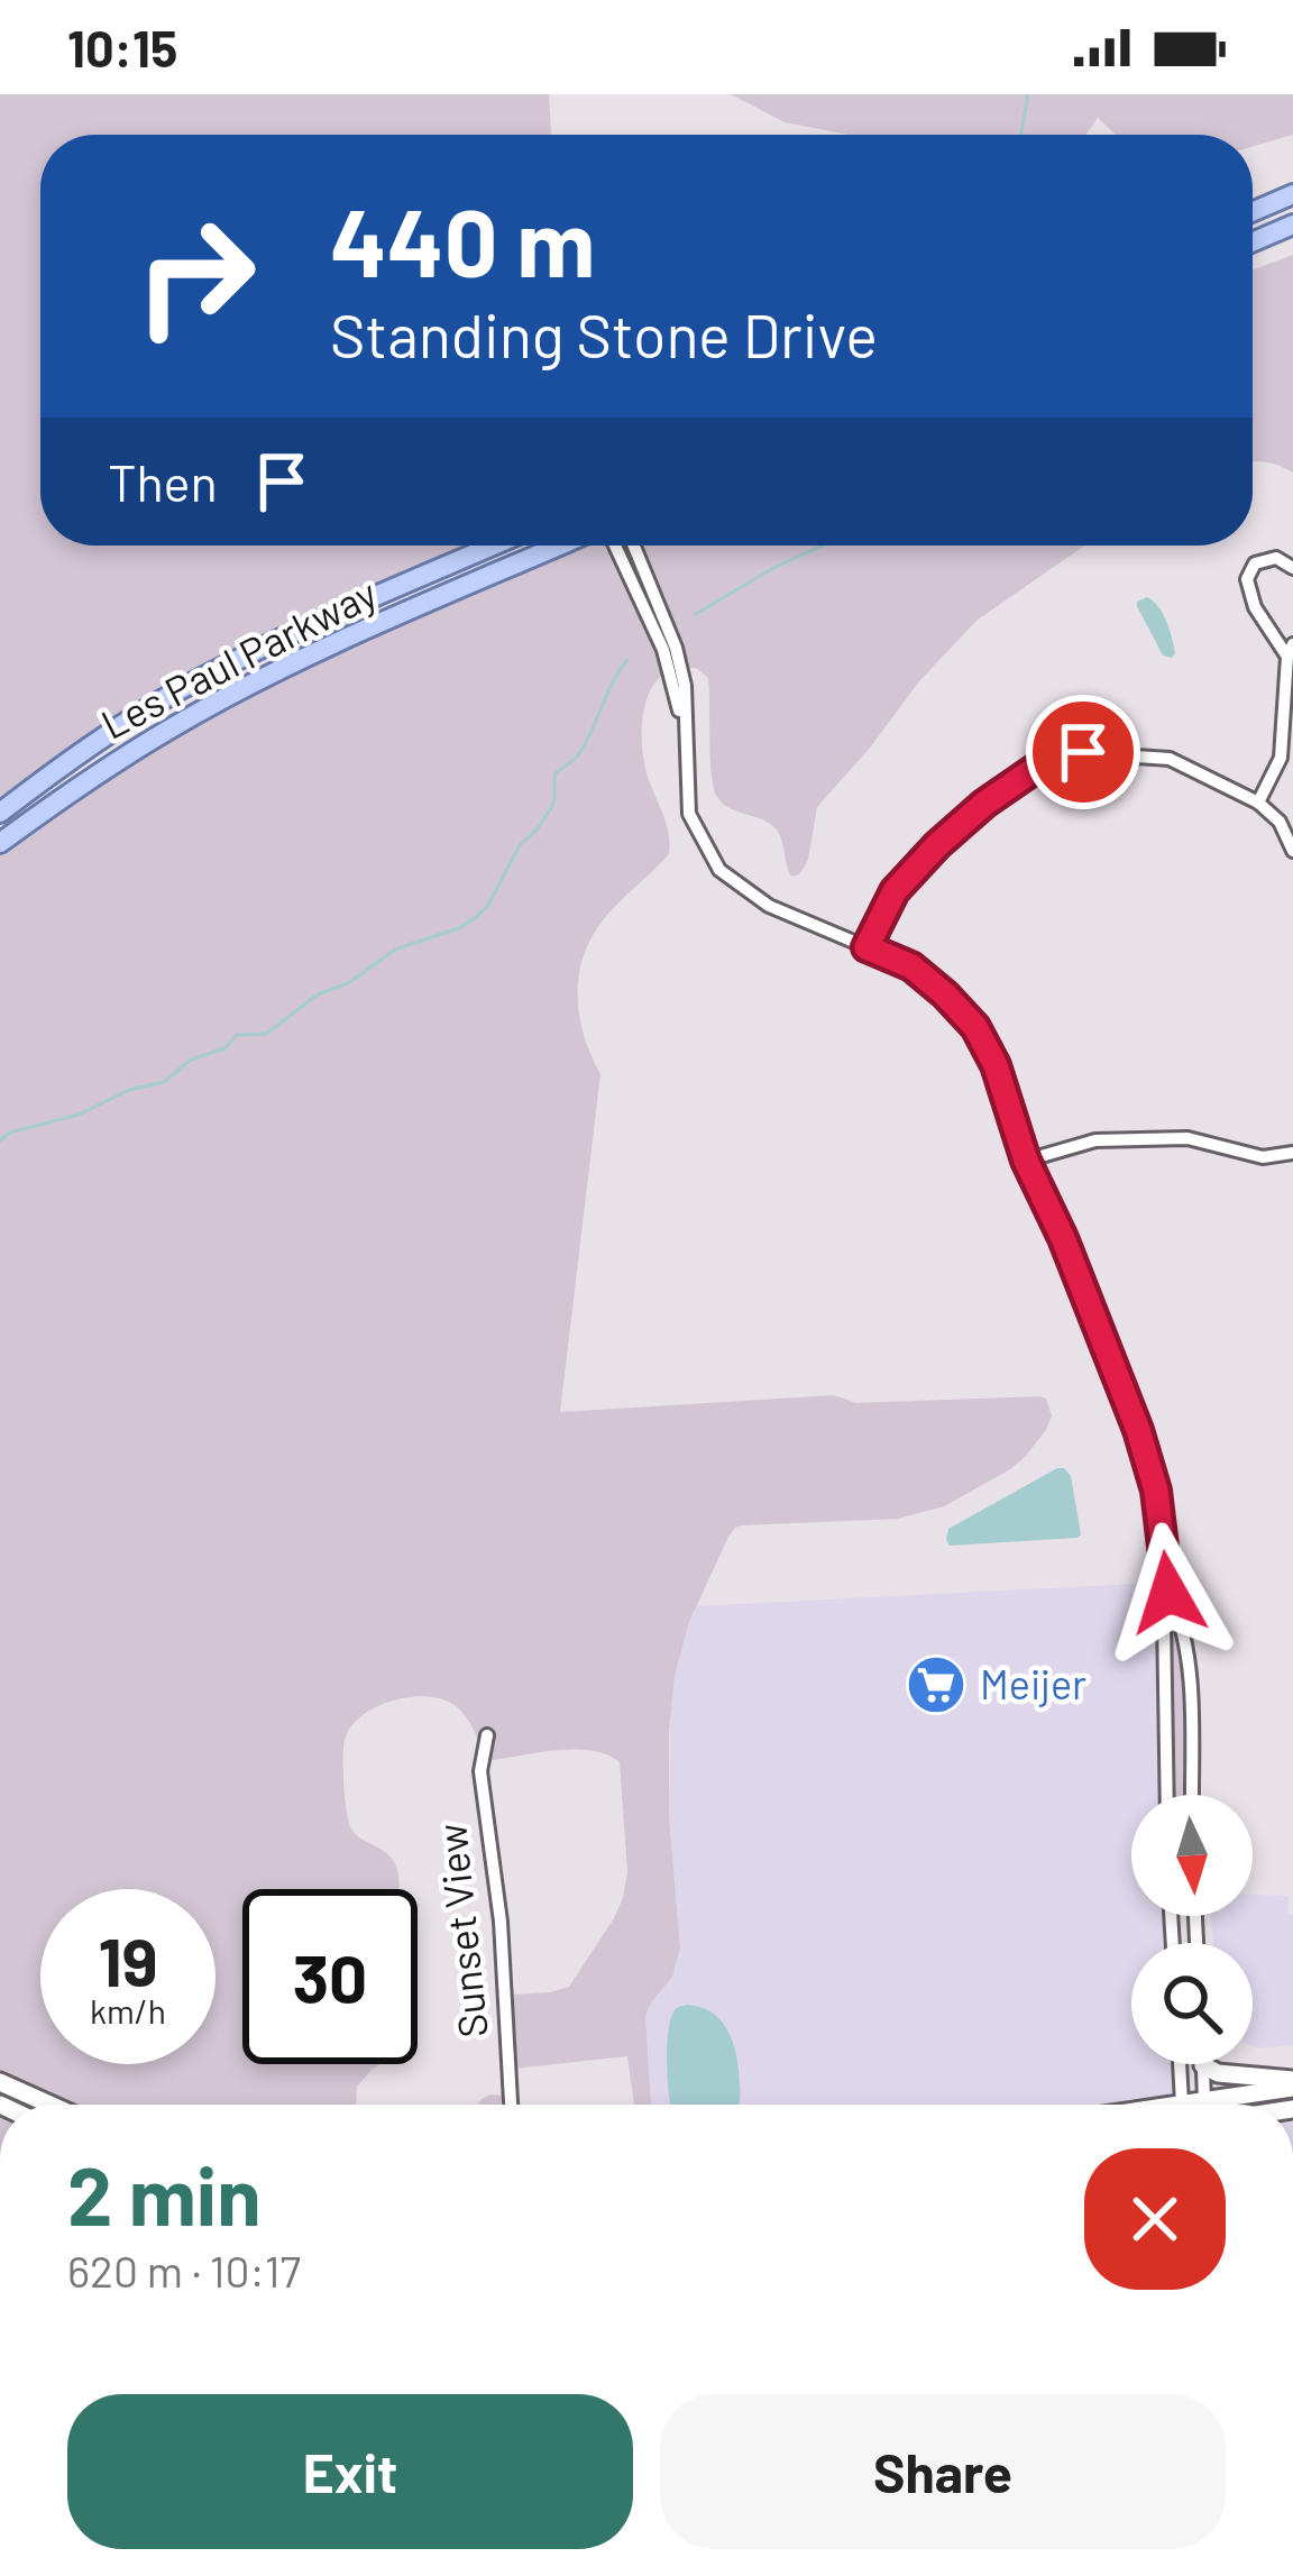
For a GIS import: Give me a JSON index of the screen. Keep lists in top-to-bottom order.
{
  "streets": {
    "main road": ["Les Paul Parkway"],
    "street": ["Sunset View"]
  },
  "places": {
    "supermarket": ["Meijer"]
  },
  "north": "bottom",
  "page": {
    "status": "10:15",
    "turn": ["440 m", "Standing Stone Drive"],
    "then": "Then",
    "speed": "19 km/h",
    "limit": "30",
    "heading": ["2 min", "620 m · 10:17"],
    "buttons": ["Exit", "Share"]
  }
}
